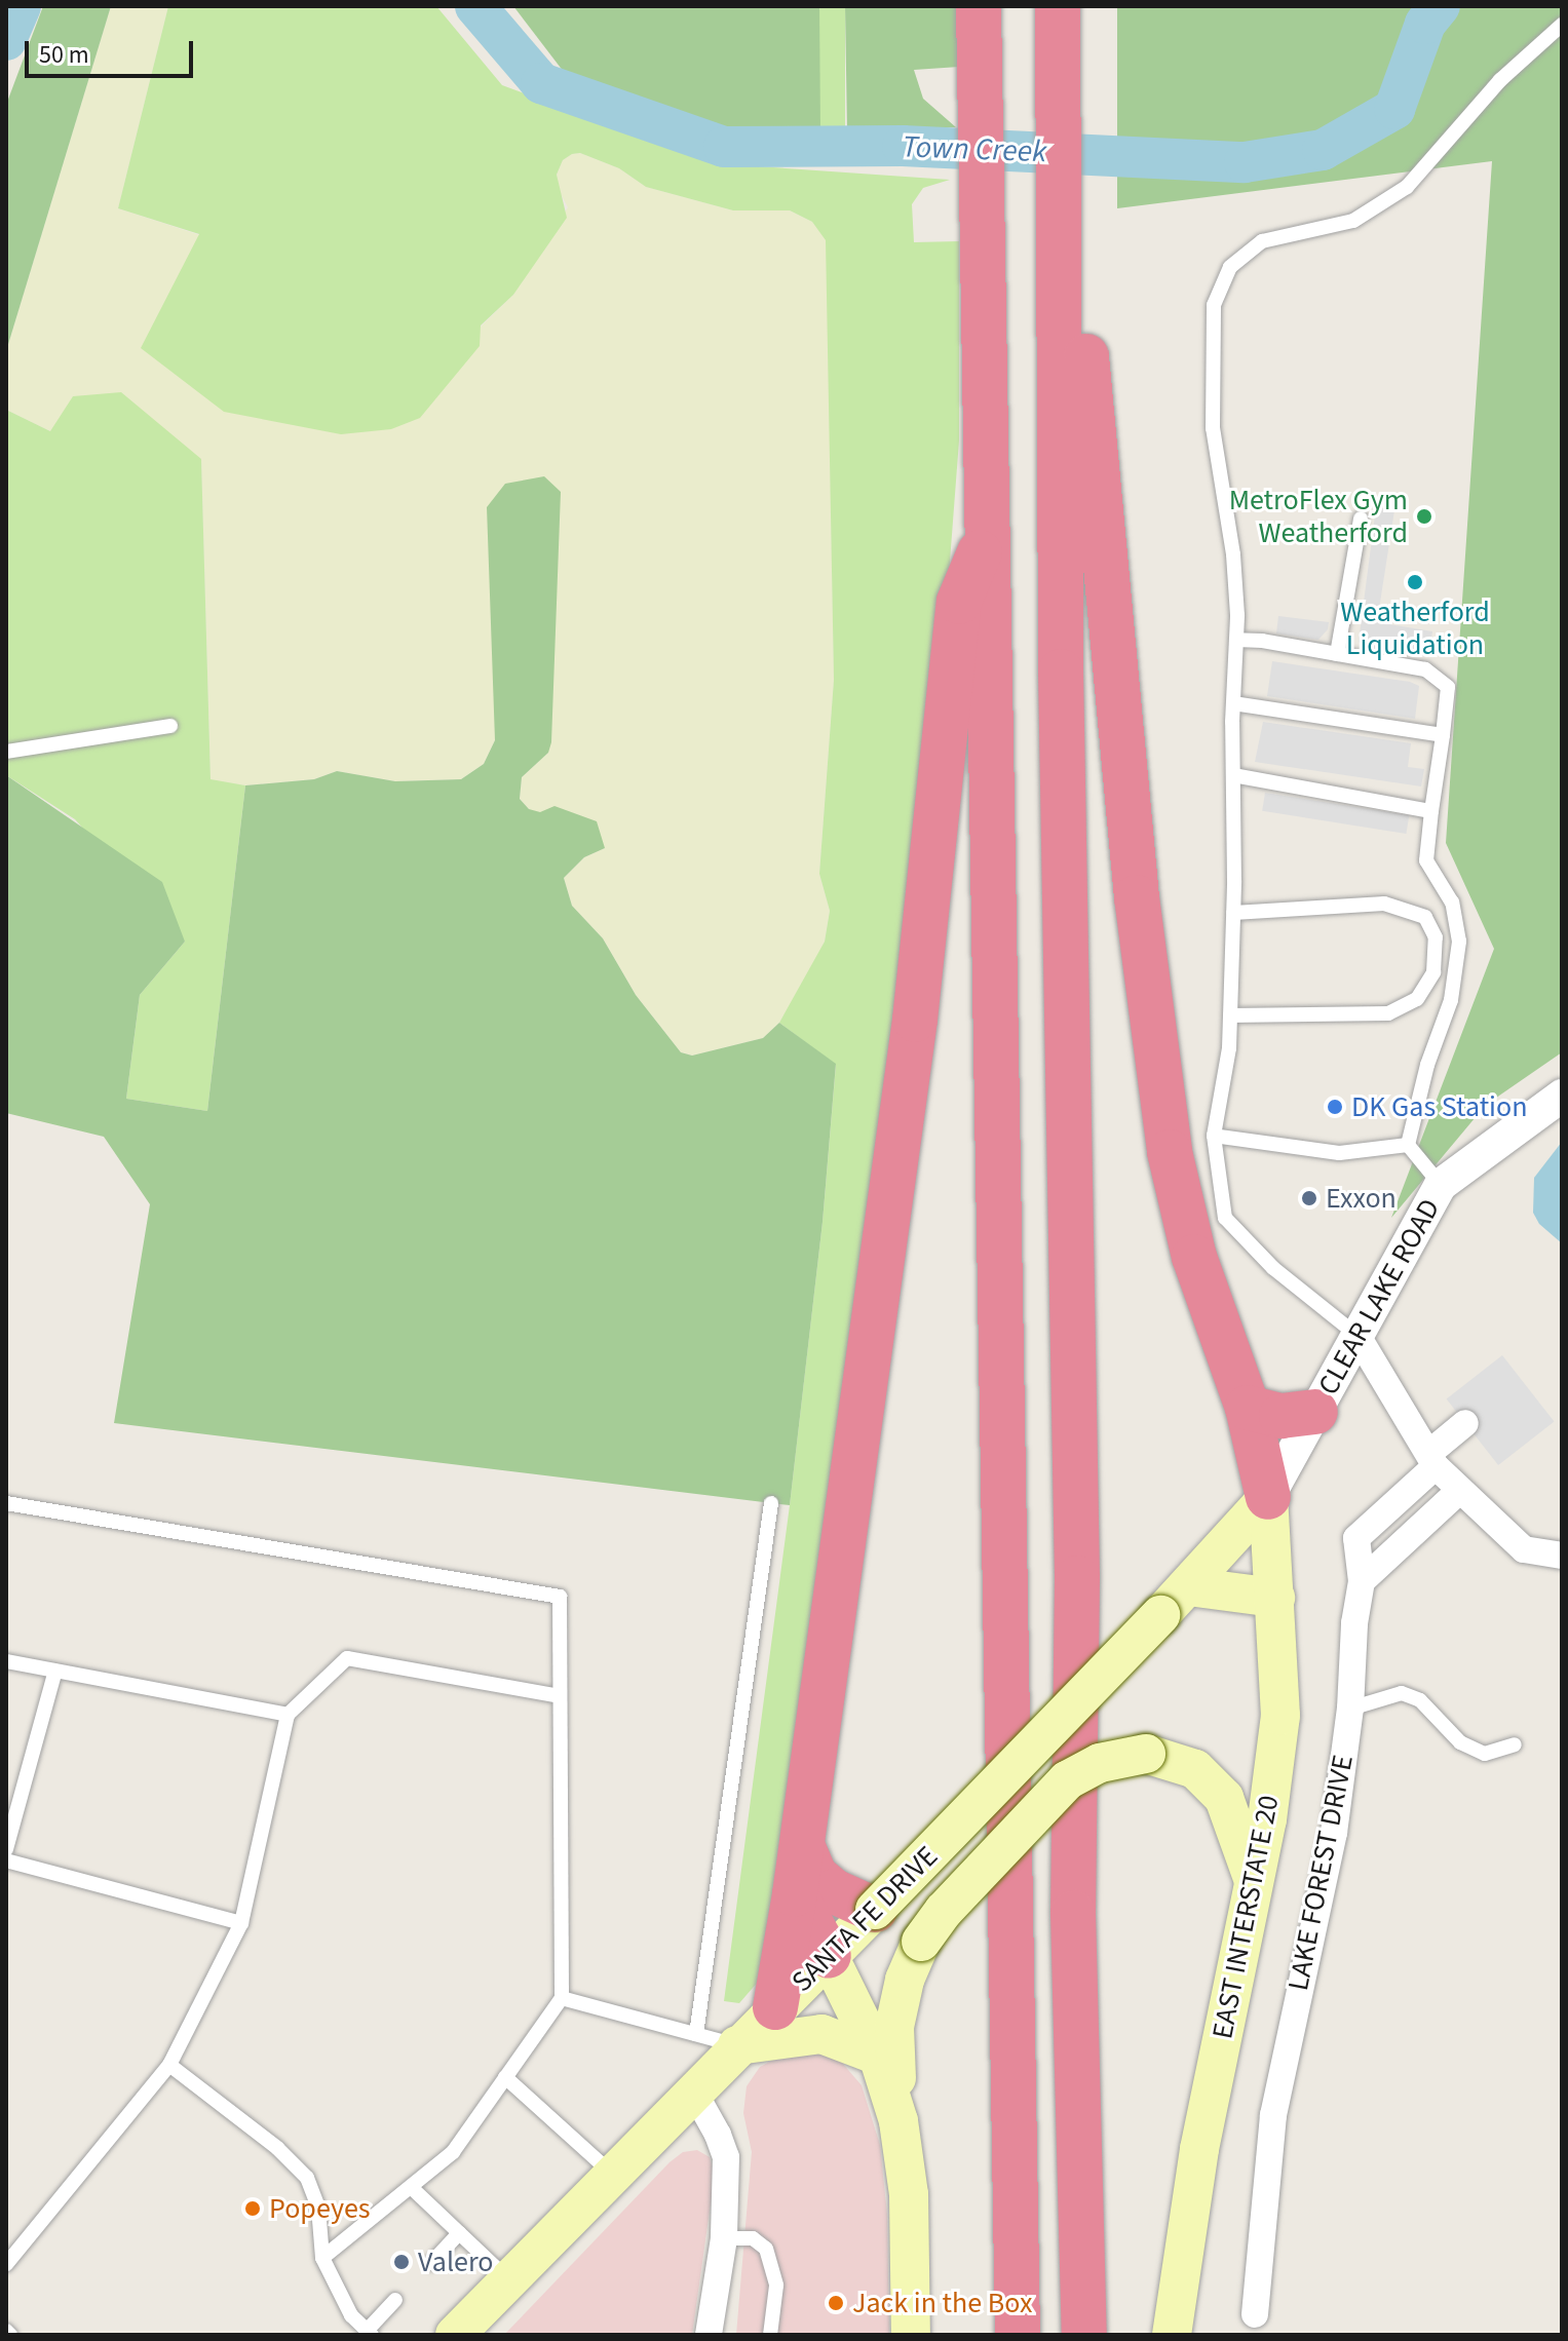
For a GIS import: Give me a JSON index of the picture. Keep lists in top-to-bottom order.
{
  "streets": {
    "main road": ["EAST INTERSTATE 20", "SANTA FE DRIVE"],
    "street": ["CLEAR LAKE ROAD", "LAKE FOREST DRIVE"]
  },
  "crossings": [
    ["CLEAR LAKE ROAD", "EAST INTERSTATE 20"],
    ["CLEAR LAKE ROAD", "SANTA FE DRIVE"],
    ["EAST INTERSTATE 20", "SANTA FE DRIVE"]
  ],
  "water": ["Town Creek"],
  "places": [
    "MetroFlex Gym Weatherford",
    "Weatherford Liquidation",
    "DK Gas Station",
    "Exxon",
    "Popeyes",
    "Valero",
    "Jack in the Box"
  ],
  "scale_bar": "50 m"
}
